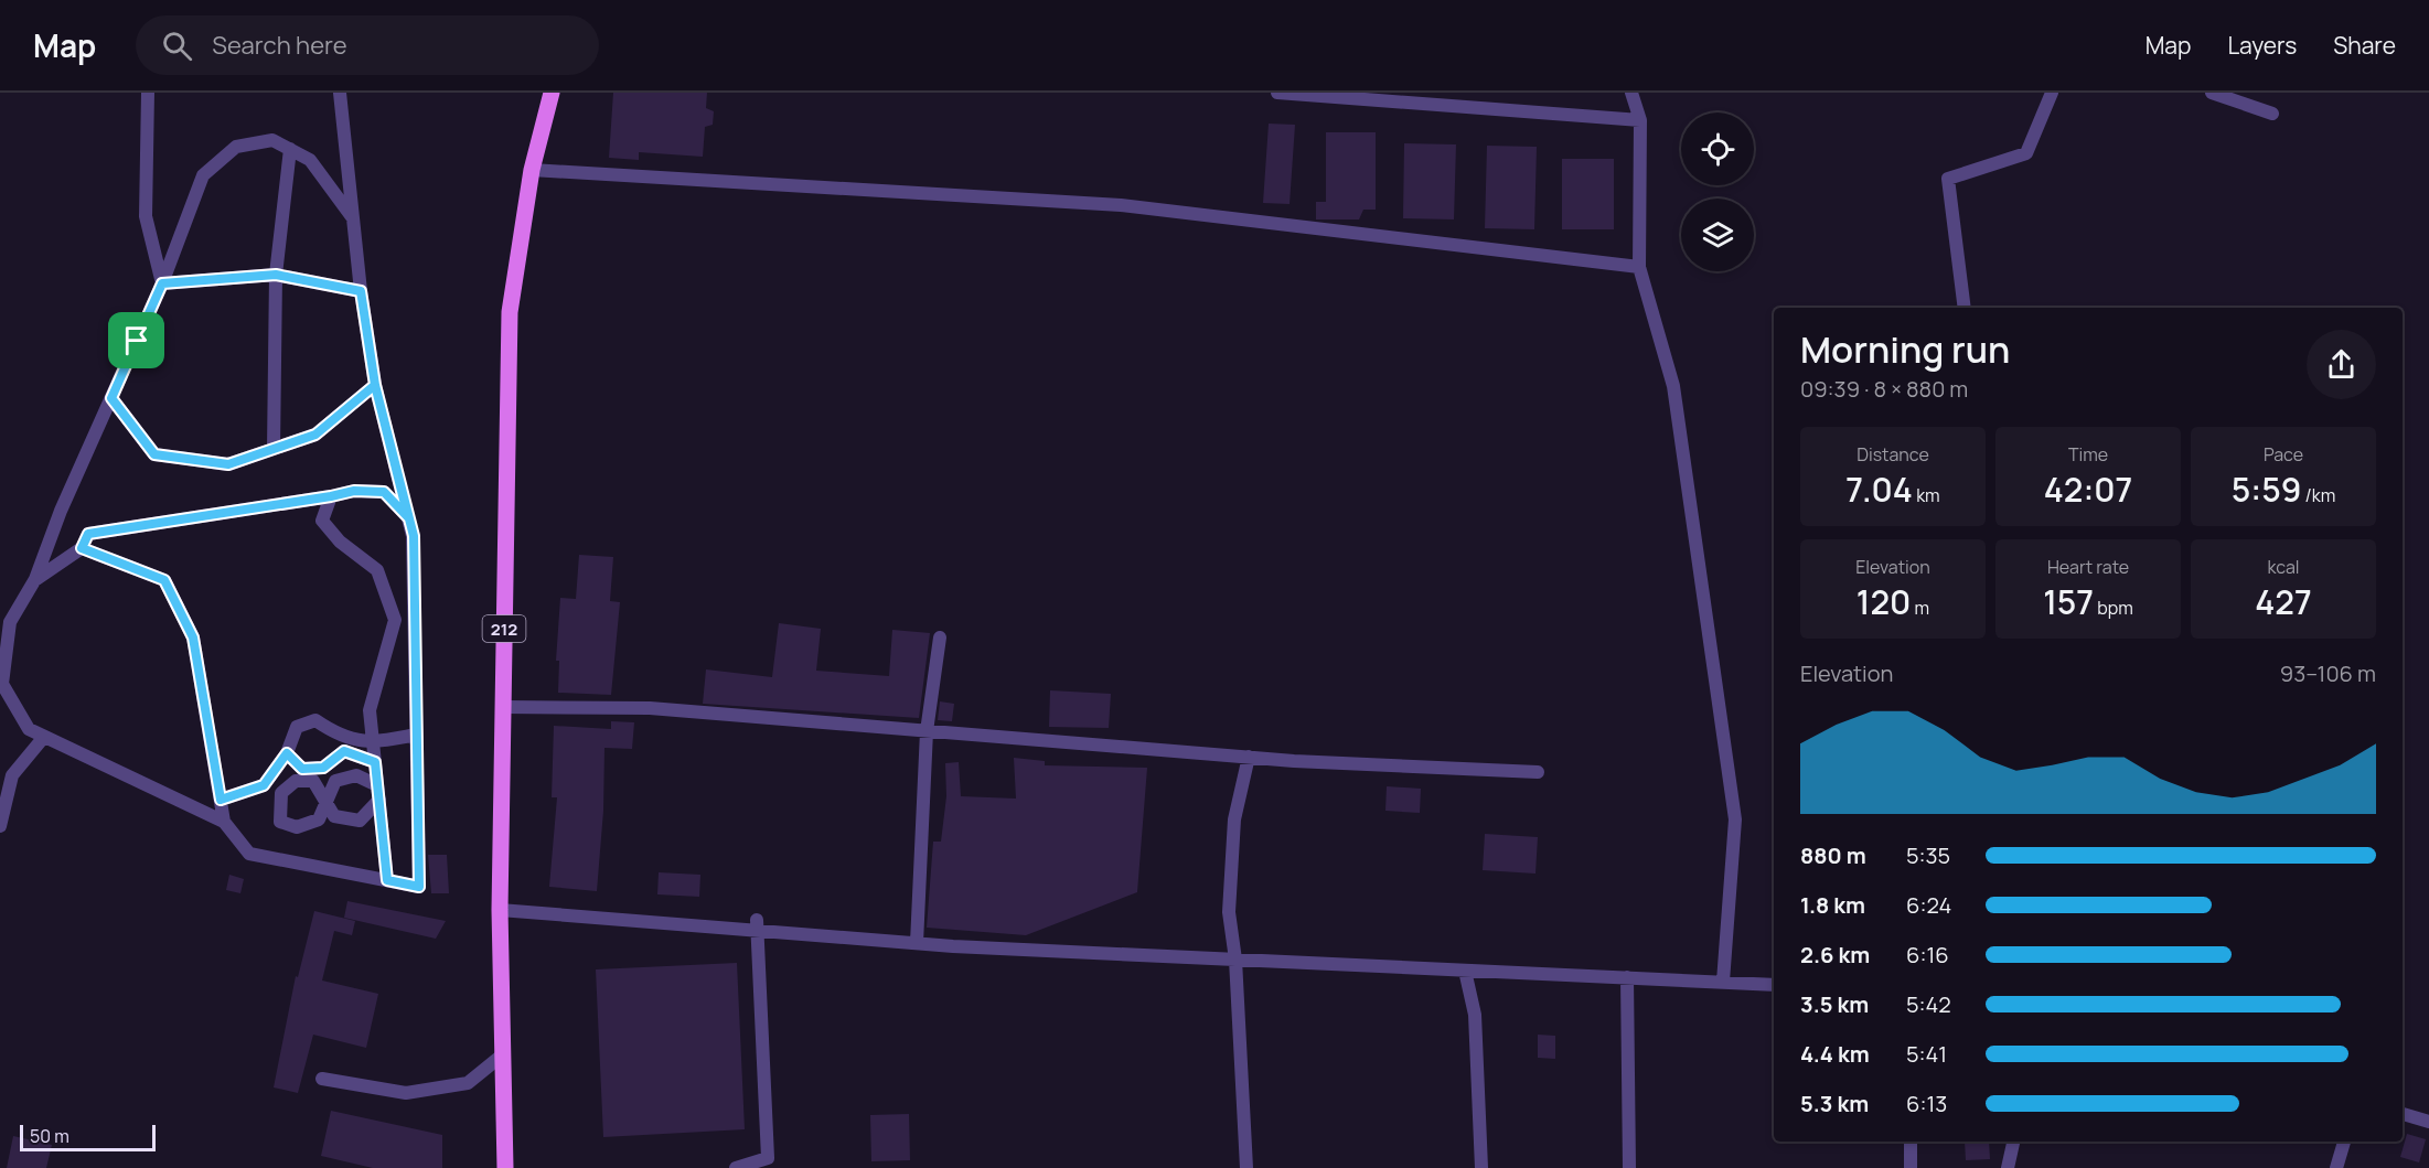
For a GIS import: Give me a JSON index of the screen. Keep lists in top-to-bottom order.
{
  "streets": {
    "main road": ["212"]
  },
  "scale_bar": "50 m",
  "page": {
    "header": "Map",
    "search": "Search here",
    "nav": ["Map", "Layers", "Share"],
    "heading": ["Morning run", "09:39 · 8 × 880 m"],
    "stats": [
      ["Distance", "7.04 km"],
      ["Time", "42:07"],
      ["Pace", "5:59 /km"],
      ["Elevation", "120 m"],
      ["Heart rate", "157 bpm"],
      ["kcal", "427"]
    ],
    "chart": ["Elevation", "93–106 m"],
    "list": [
      {
        "name": "880 m",
        "note": "5:35"
      },
      {
        "name": "1.8 km",
        "note": "6:24"
      },
      {
        "name": "2.6 km",
        "note": "6:16"
      },
      {
        "name": "3.5 km",
        "note": "5:42"
      },
      {
        "name": "4.4 km",
        "note": "5:41"
      },
      {
        "name": "5.3 km",
        "note": "6:13"
      }
    ],
    "scale": "50 m"
  }
}
